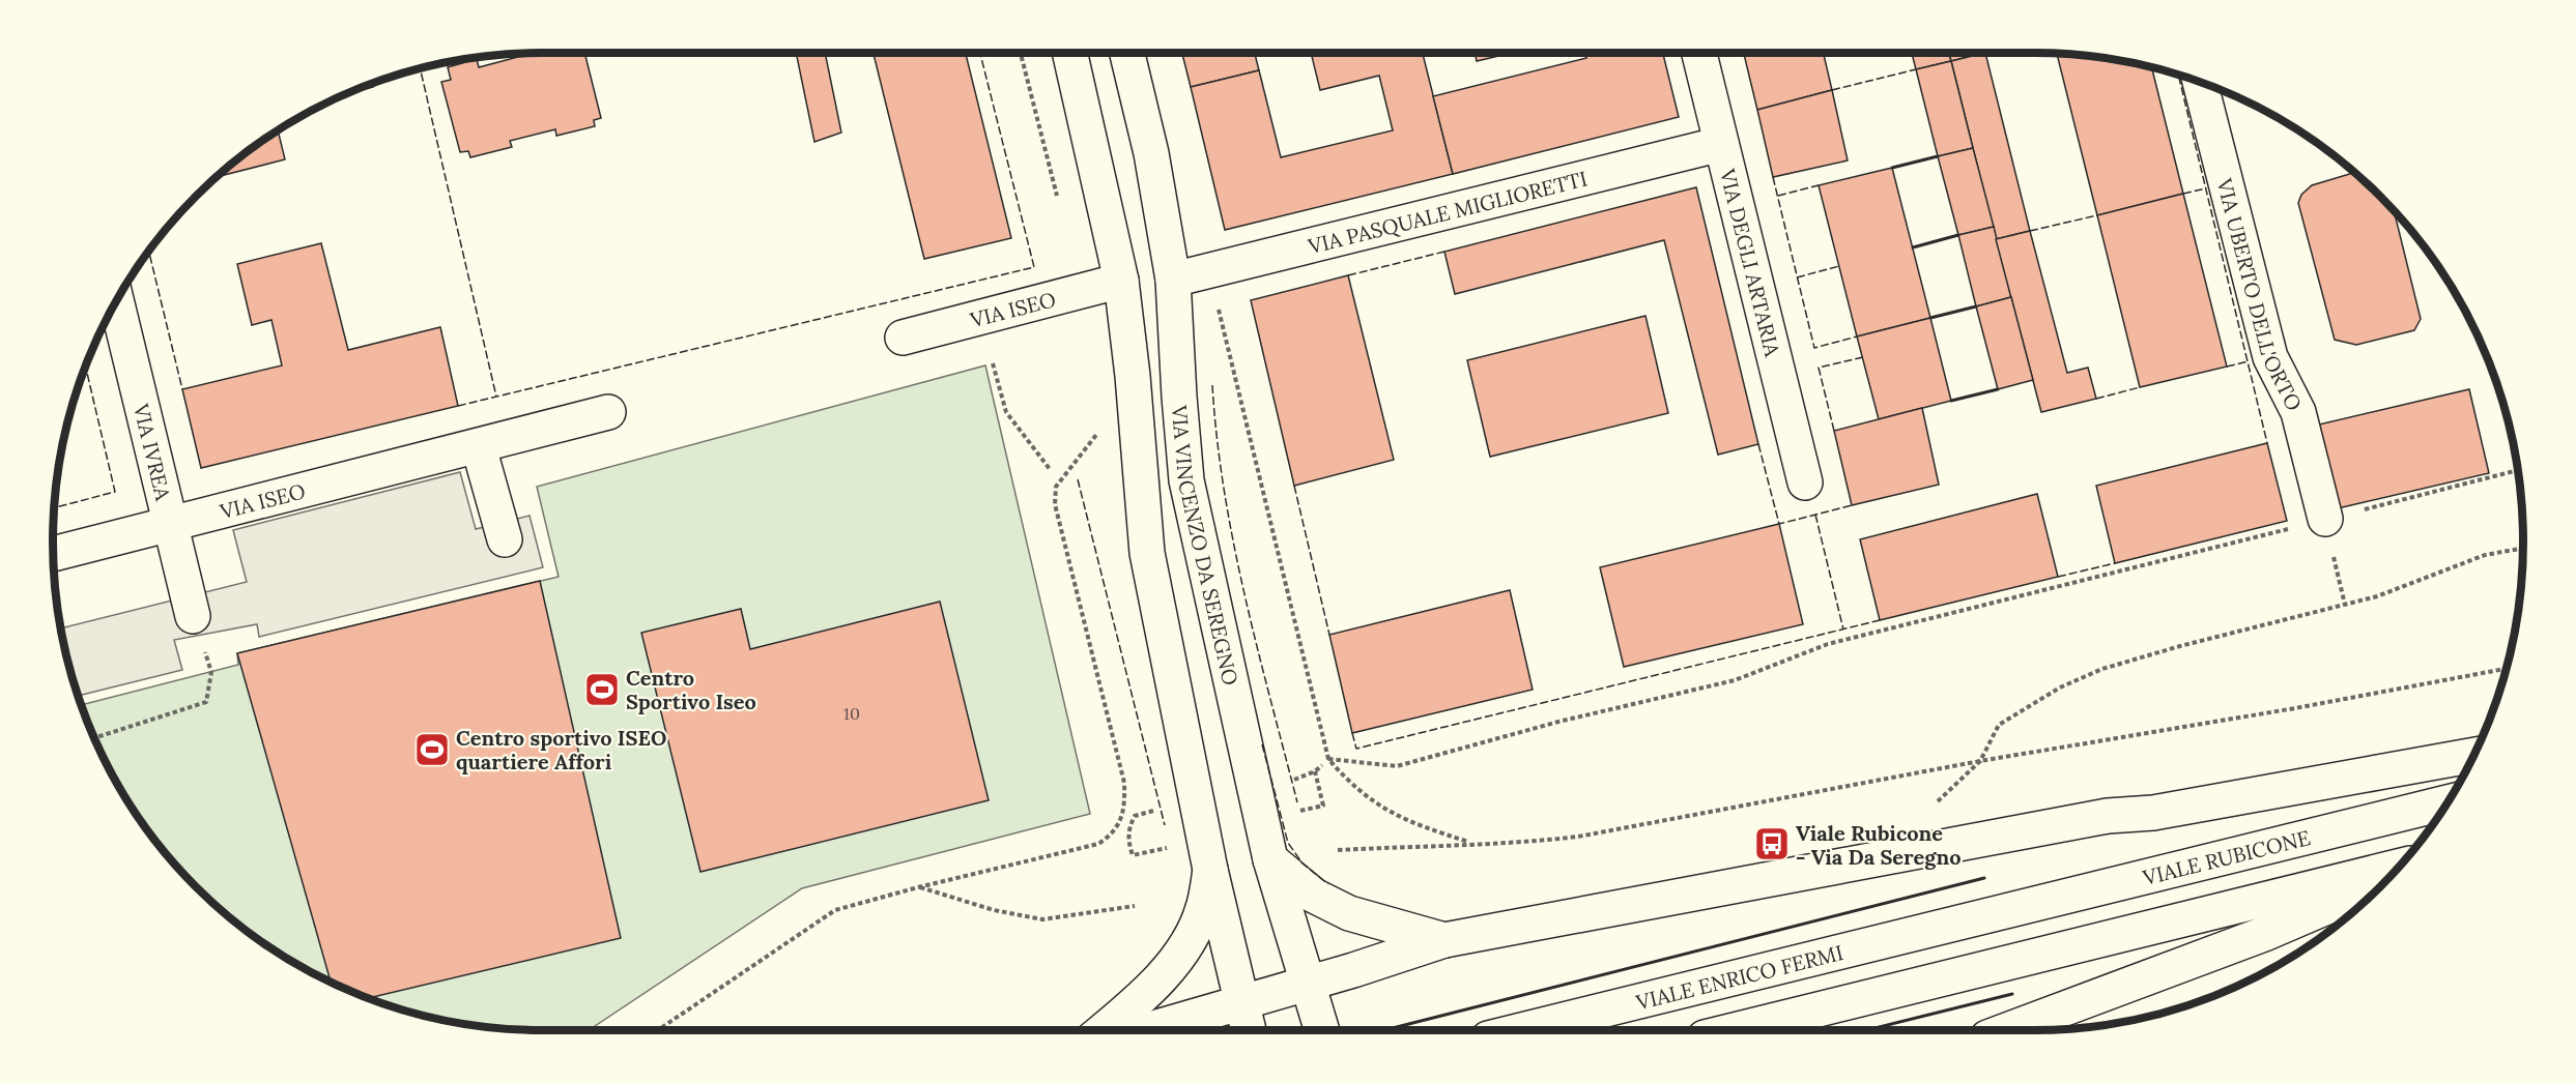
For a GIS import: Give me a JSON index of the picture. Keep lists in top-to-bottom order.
{
  "streets": {
    "main road": [
      "VIA PASQUALE MIGLIORETTI",
      "VIA DEGLI ARTARIA",
      "VIA UBERTO DELL'ORTO",
      "VIA ISEO",
      "VIA IVREA",
      "VIA VINCENZO DA SEREGNO",
      "VIALE RUBICONE",
      "VIALE ENRICO FERMI"
    ]
  },
  "crossings": [
    ["VIA PASQUALE MIGLIORETTI", "VIA DEGLI ARTARIA"],
    ["VIA PASQUALE MIGLIORETTI", "VIA VINCENZO DA SEREGNO"],
    ["VIA ISEO", "VIA IVREA"],
    ["VIALE RUBICONE", "VIALE ENRICO FERMI"]
  ],
  "places": {
    "sports": ["Centro Sportivo Iseo", "Centro sportivo ISEO quartiere Affori"],
    "bus stop": ["Viale Rubicone - Via Da Seregno"]
  },
  "house_numbers": ["10"]
}
